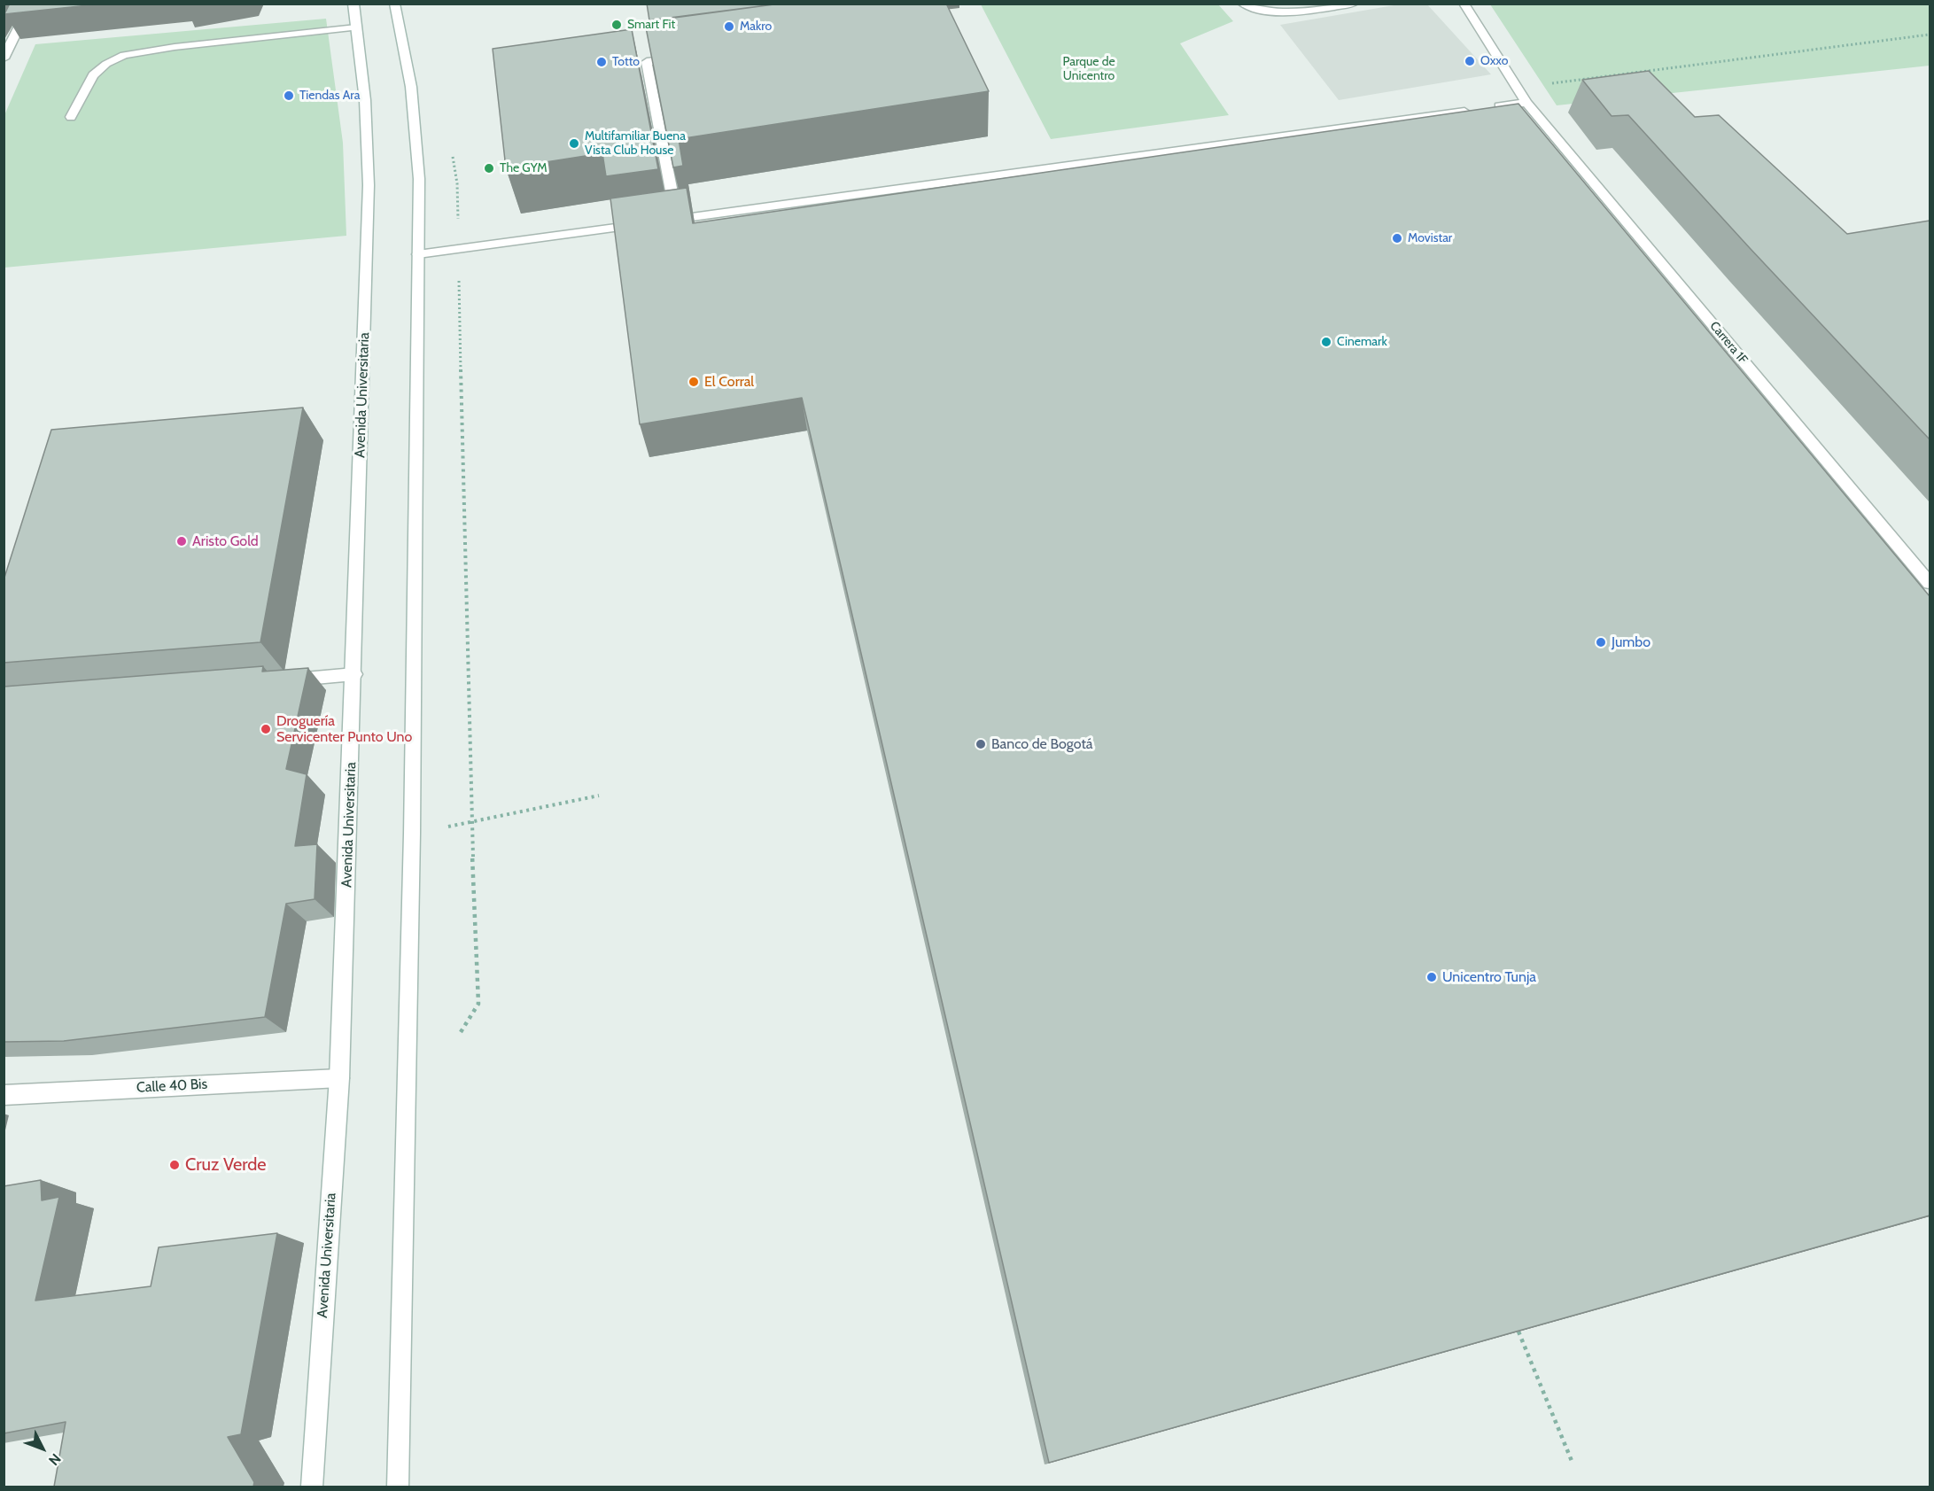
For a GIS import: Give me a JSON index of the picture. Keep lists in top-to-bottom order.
{
  "streets": {
    "main road": ["Carrera 1F", "Avenida Universitaria", "Calle 40 Bis"]
  },
  "crossings": [
    ["Avenida Universitaria", "Calle 40 Bis"]
  ],
  "parks": ["Parque de Unicentro"],
  "places": [
    "Smart Fit",
    "Makro",
    "Oxxo",
    "Totto",
    "Tiendas Ara",
    "Multifamiliar Buena Vista Club House",
    "The GYM",
    "Movistar",
    "Cinemark",
    "El Corral",
    "Aristo Gold",
    "Jumbo",
    "Droguería Servicenter Punto Uno",
    "Banco de Bogotá",
    "Unicentro Tunja",
    "Cruz Verde"
  ],
  "north": "bottom right"
}
